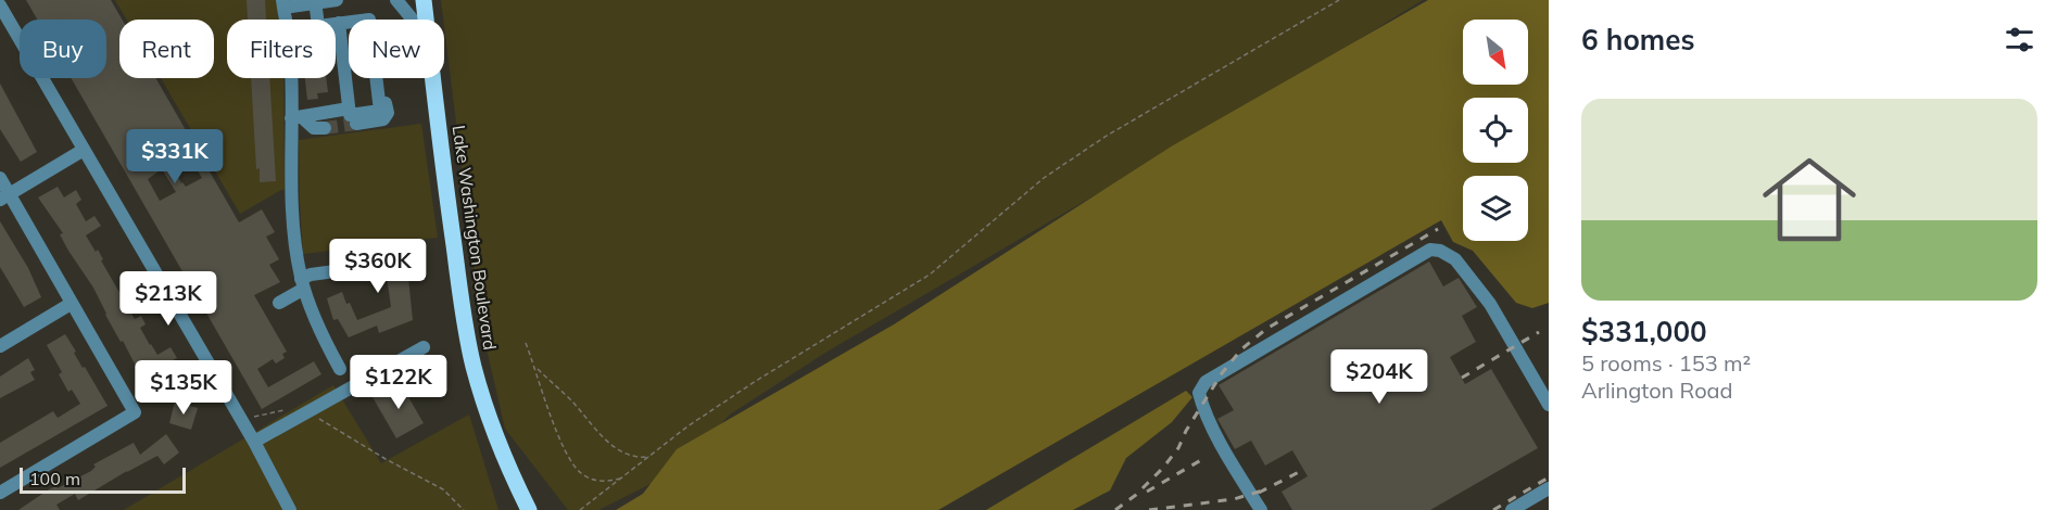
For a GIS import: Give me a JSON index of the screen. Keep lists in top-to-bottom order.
{
  "streets": {
    "main road": ["Lake Washington Boulevard"]
  },
  "scale_bar": "100 m",
  "north": "bottom right",
  "page": {
    "heading": "6 homes",
    "chip": [
      "Buy",
      "Rent",
      "Filters",
      "New"
    ],
    "list": [
      {
        "name": "$331,000",
        "note": "5 rooms · 153 m² · Arlington Road"
      }
    ],
    "price": [
      "$331K",
      "$360K",
      "$213K",
      "$204K",
      "$122K",
      "$135K"
    ],
    "scale": "100 m"
  }
}
